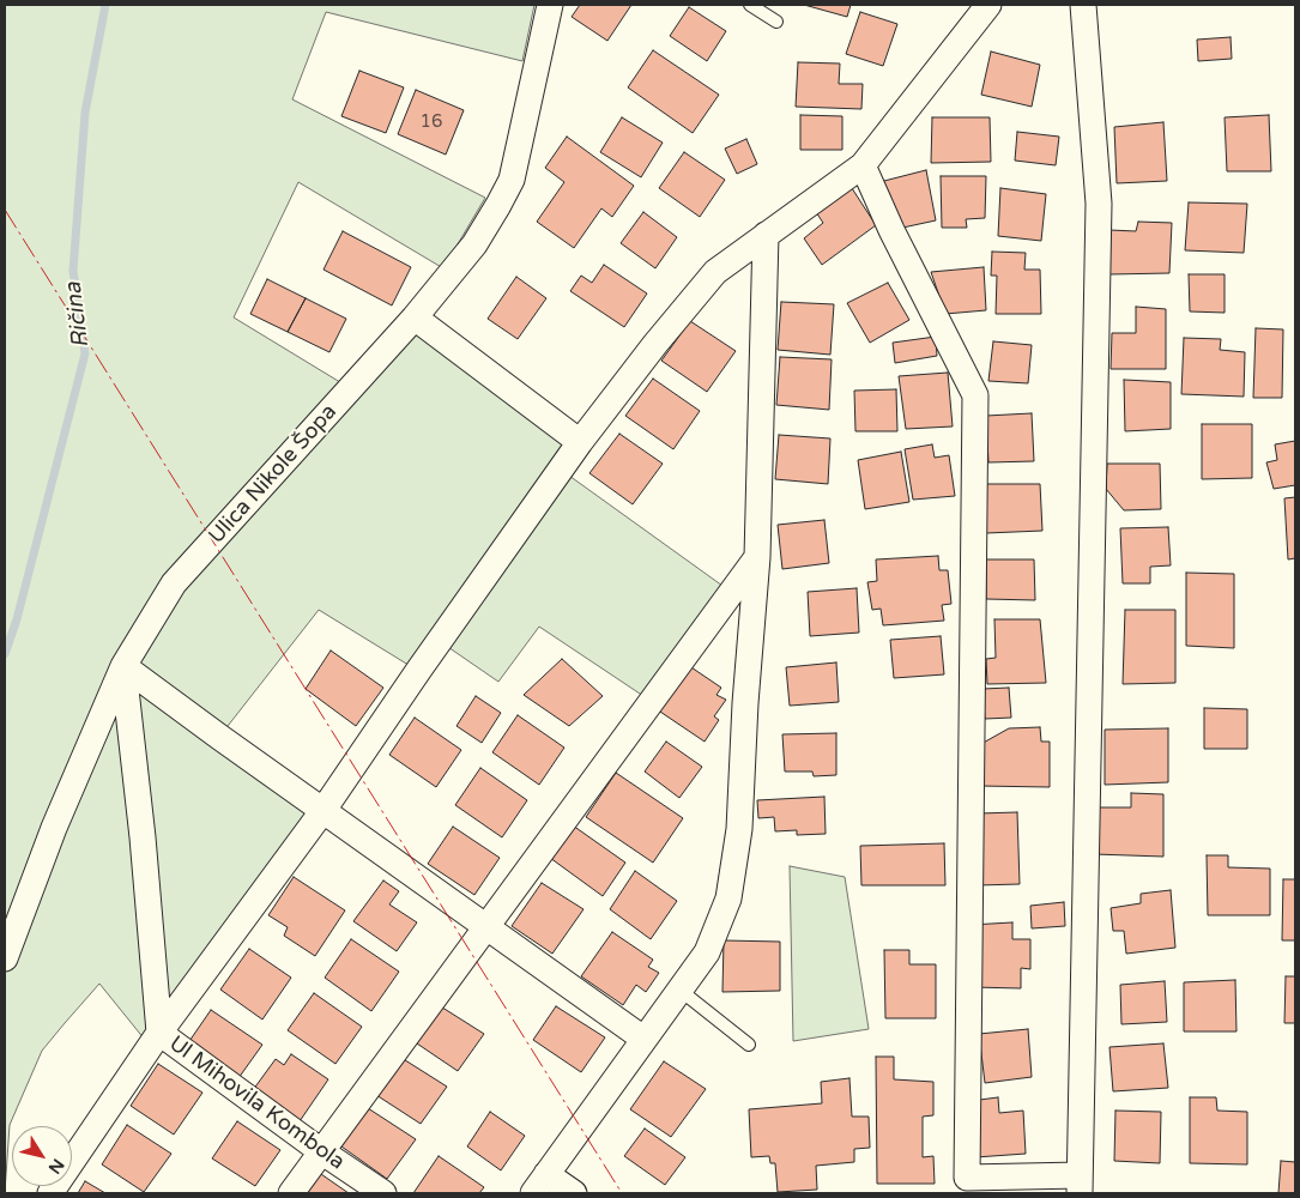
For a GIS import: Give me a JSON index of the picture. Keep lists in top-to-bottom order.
{
  "streets": {
    "street": ["Ulica Nikole Šopa", "Ul Mihovila Kombola"]
  },
  "water": ["Ričina"],
  "house_numbers": ["16"],
  "north": "bottom right"
}
